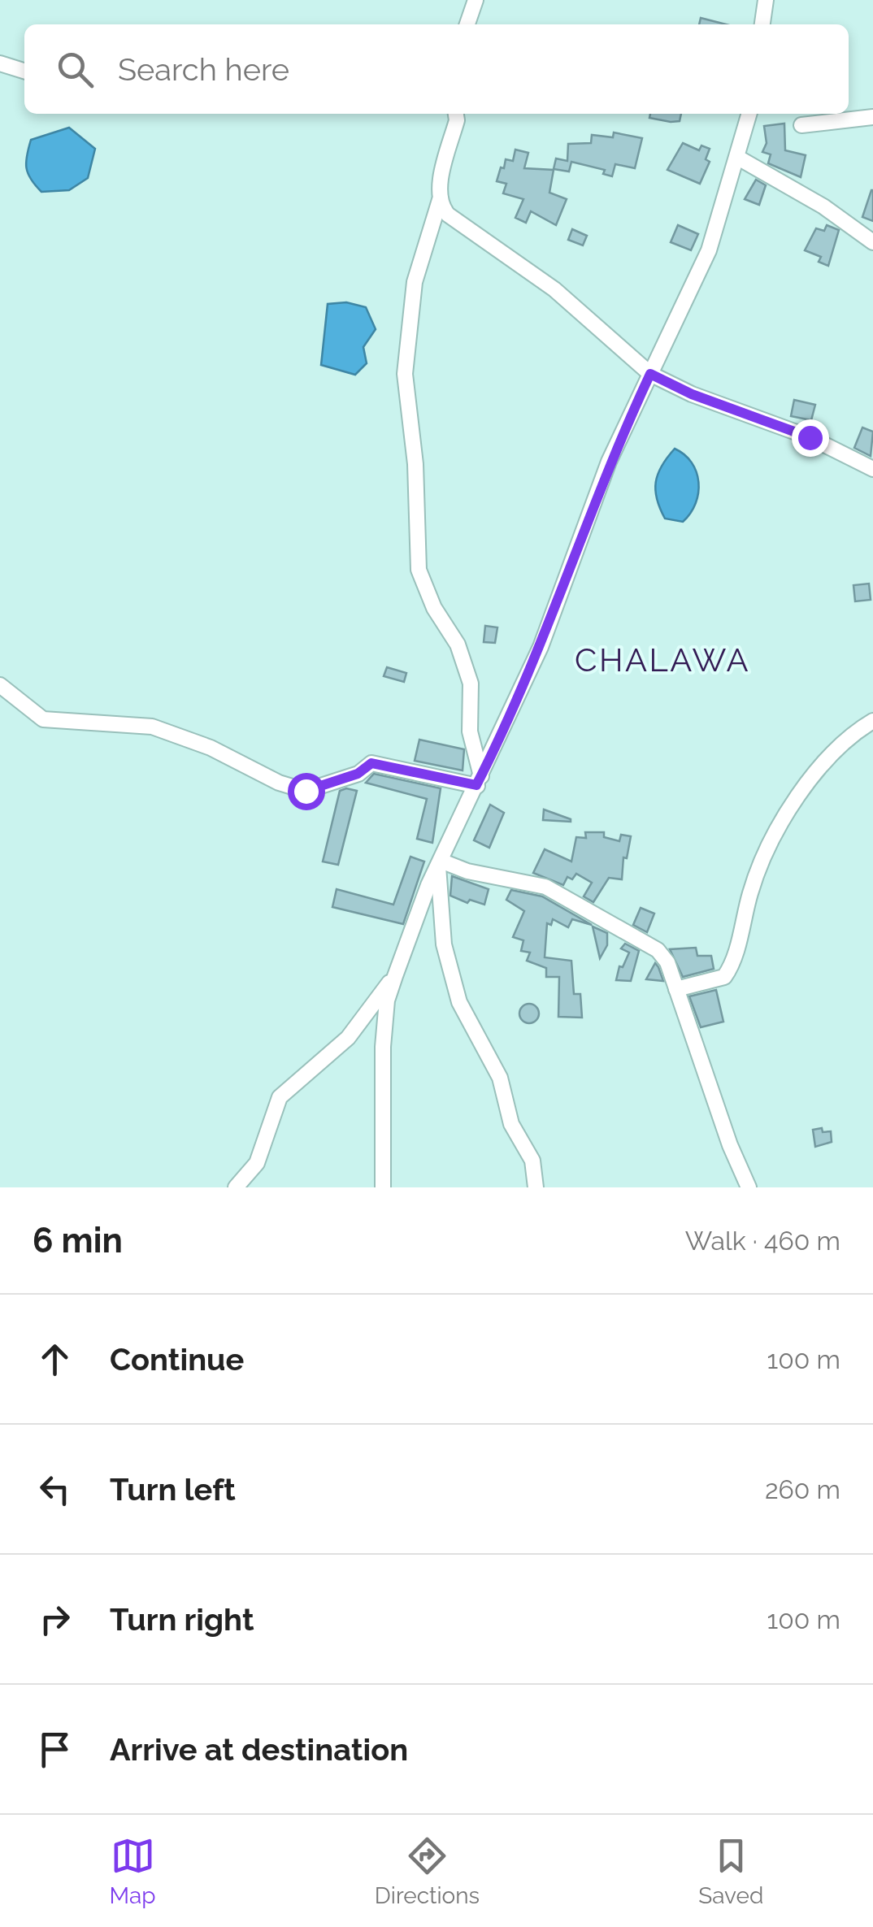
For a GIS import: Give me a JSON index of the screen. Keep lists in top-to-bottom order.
{
  "districts": ["CHALAWA"],
  "page": {
    "search": "Search here",
    "heading": ["6 min", "Walk · 460 m"],
    "list": [
      ["Continue", "100 m"],
      ["Turn left", "260 m"],
      ["Turn right", "100 m"],
      "Arrive at destination"
    ],
    "nav": ["Map", "Directions", "Saved"]
  }
}
